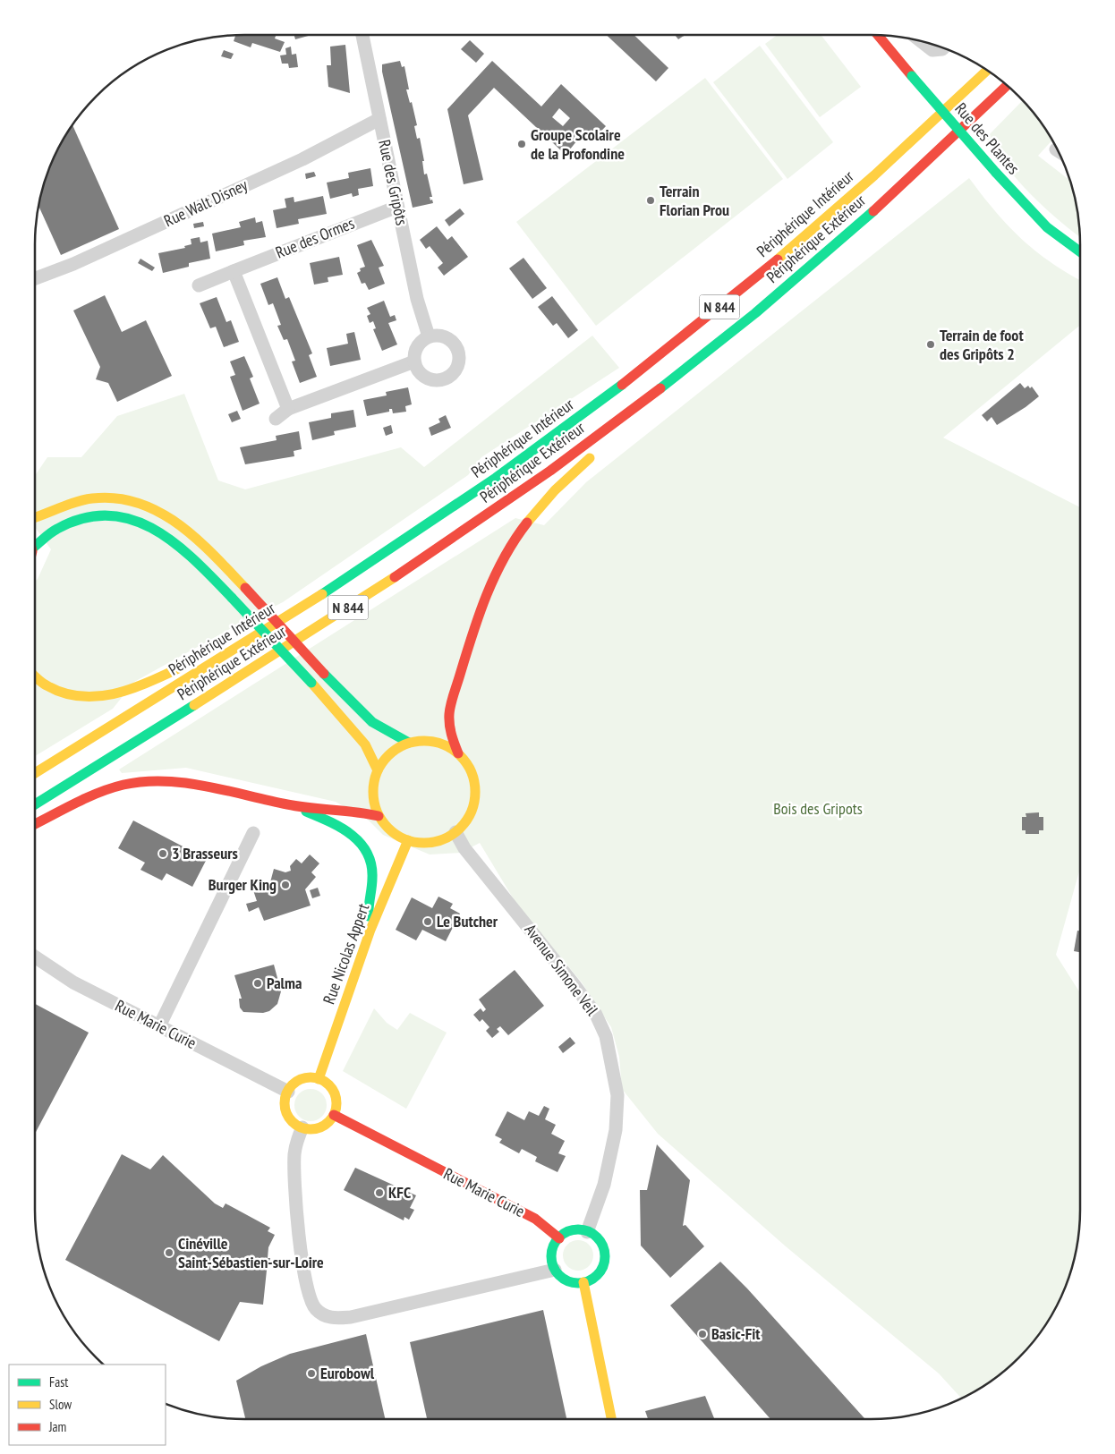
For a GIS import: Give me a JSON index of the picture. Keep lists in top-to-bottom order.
{
  "streets": {
    "main road": [
      "Rue des Plantes",
      "Périphérique Intérieur",
      "Périphérique Extérieur",
      "N 844",
      "Rue Nicolas Appert",
      "Rue Marie Curie"
    ],
    "street": [
      "Rue des Gripôts",
      "Rue Walt Disney",
      "Rue des Ormes",
      "Avenue Simone Veil"
    ]
  },
  "crossings": [
    ["Rue des Gripôts", "Rue Walt Disney"],
    ["Rue des Gripôts", "Rue des Ormes"],
    ["Rue Nicolas Appert", "Avenue Simone Veil"],
    ["Rue Nicolas Appert", "Rue Marie Curie"],
    ["Avenue Simone Veil", "Rue Marie Curie"]
  ],
  "parks": ["Bois des Gripots"],
  "places": [
    "Groupe Scolaire de la Profondine",
    "Terrain Florian Prou",
    "Terrain de foot des Gripôts 2",
    "3 Brasseurs",
    "Burger King",
    "Le Butcher",
    "Palma",
    "KFC",
    "Cinéville Saint-Sébastien-sur-Loire",
    "Basic-Fit",
    "Eurobowl"
  ],
  "legend": ["Fast", "Slow", "Jam"]
}
